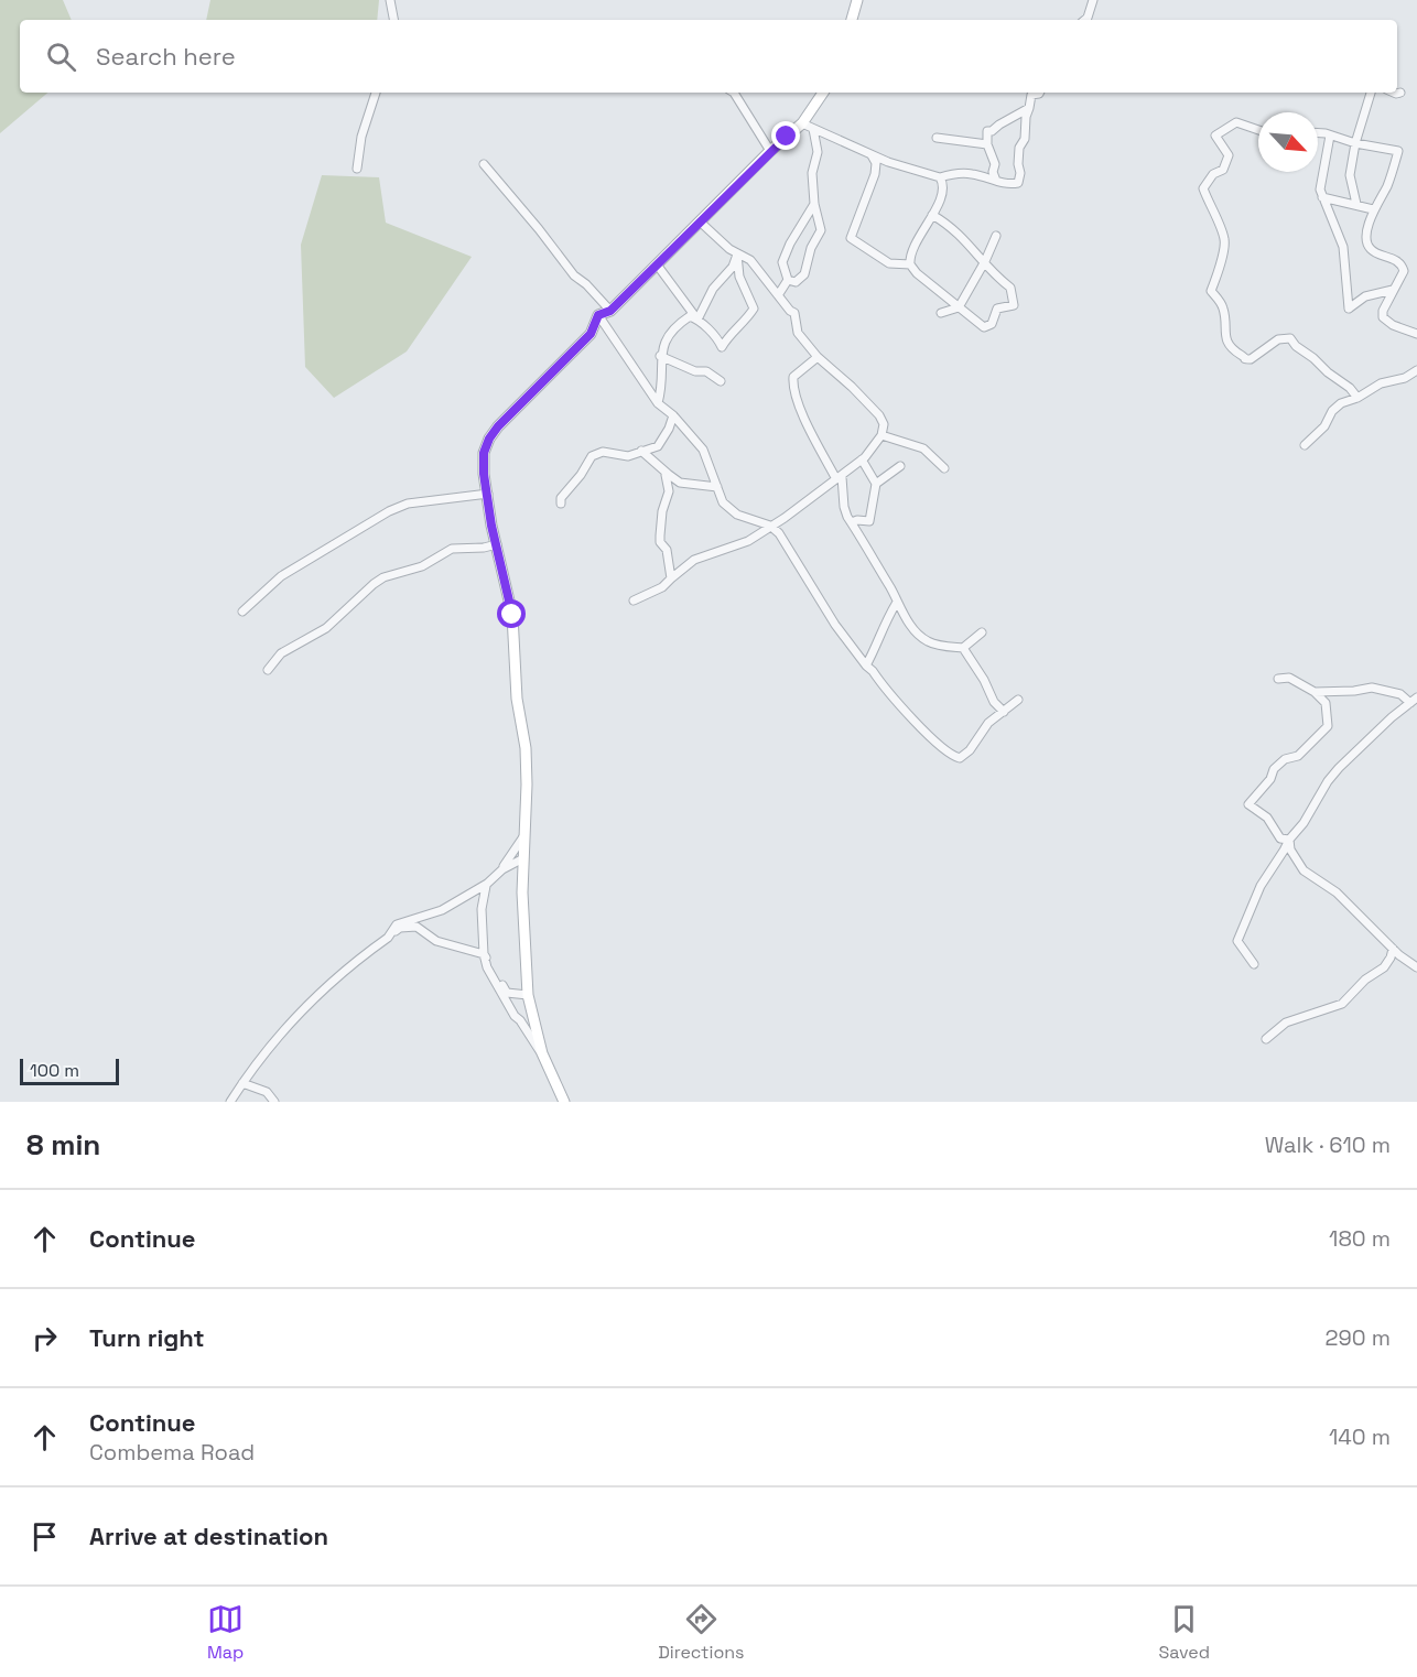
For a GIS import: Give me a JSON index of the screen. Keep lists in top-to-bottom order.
{
  "scale_bar": "100 m",
  "north": "bottom right",
  "page": {
    "search": "Search here",
    "scale": "100 m",
    "heading": ["8 min", "Walk · 610 m"],
    "list": [
      ["Continue", "180 m"],
      ["Turn right", "290 m"],
      ["Continue", "Combema Road", "140 m"],
      "Arrive at destination"
    ],
    "nav": ["Map", "Directions", "Saved"]
  }
}
